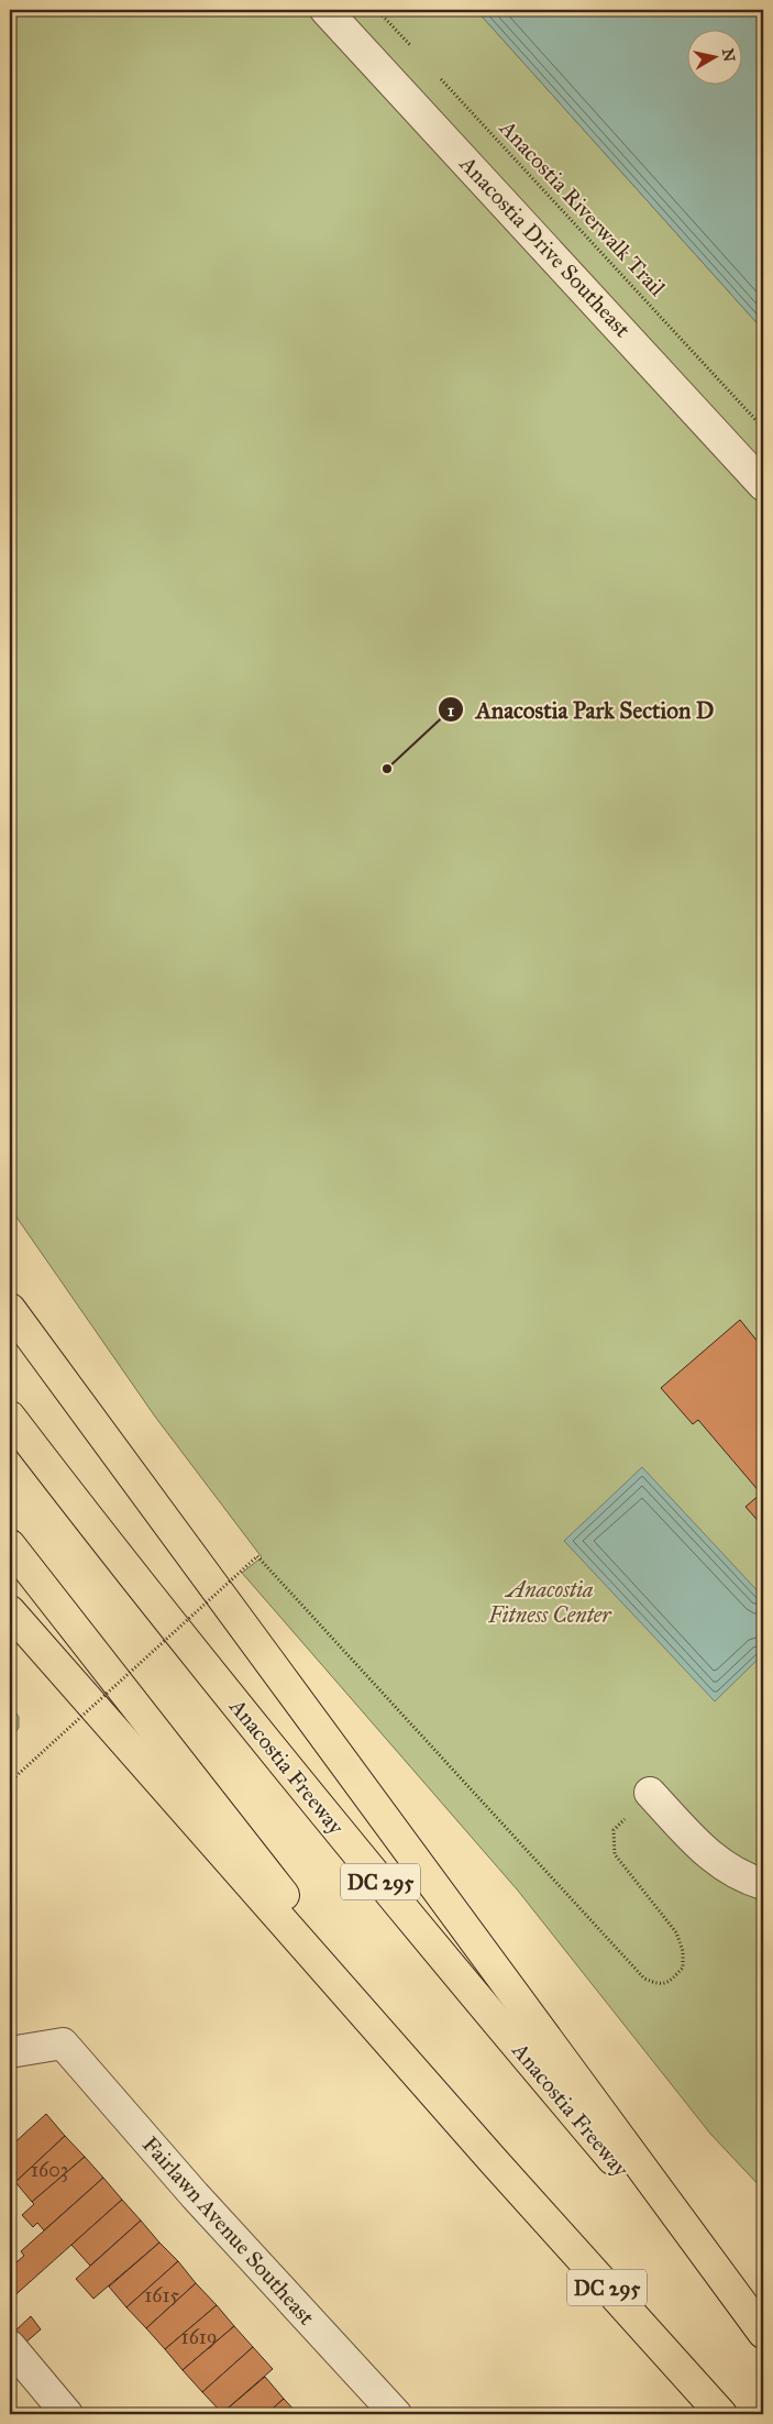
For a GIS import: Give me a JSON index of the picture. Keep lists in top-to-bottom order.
{
  "streets": {
    "highway": ["Anacostia Freeway", "DC 295"],
    "street": ["Anacostia Drive Southeast", "Fairlawn Avenue Southeast"],
    "path": ["Anacostia Riverwalk Trail"]
  },
  "parks": ["Anacostia Fitness Center"],
  "places": ["Anacostia Park Section D"],
  "house_numbers": ["1603", "1615", "1619"],
  "north": "right"
}
